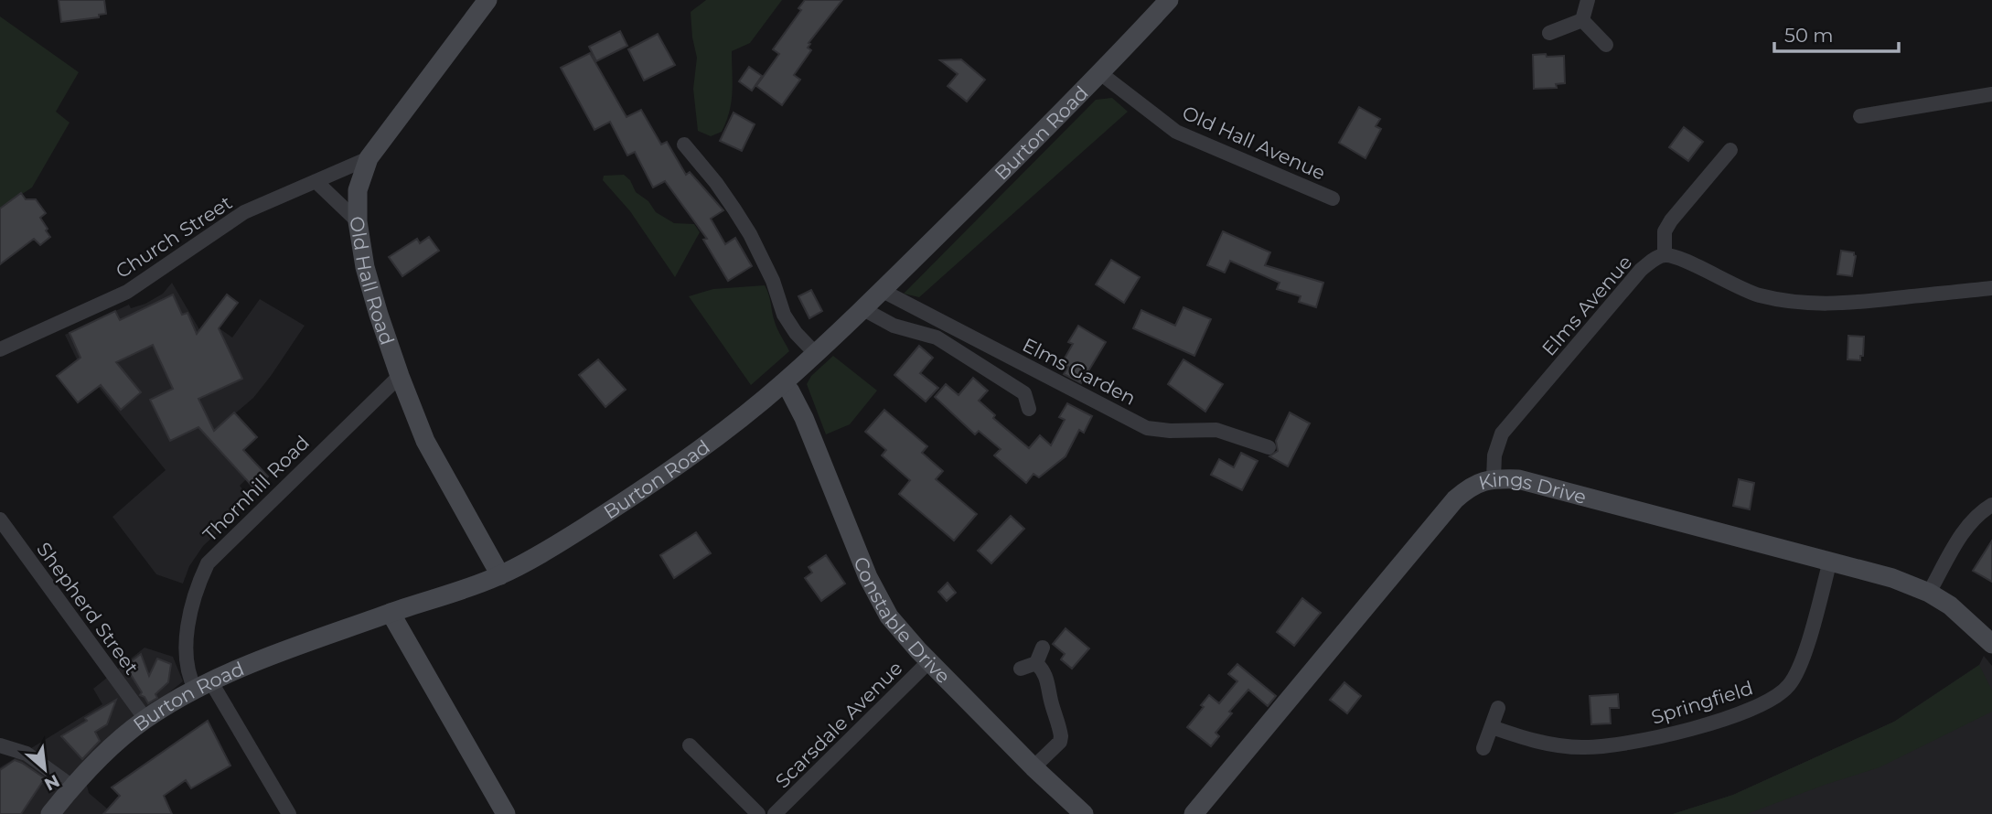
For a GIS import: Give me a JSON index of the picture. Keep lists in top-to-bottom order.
{
  "streets": {
    "street": [
      "Burton Road",
      "Old Hall Avenue",
      "Church Street",
      "Old Hall Road",
      "Elms Avenue",
      "Elms Garden",
      "Thornhill Road",
      "Kings Drive",
      "Shepherd Street",
      "Constable Drive",
      "Springfield",
      "Scarsdale Avenue"
    ]
  },
  "crossings": [
    ["Burton Road", "Old Hall Avenue"],
    ["Burton Road", "Old Hall Road"],
    ["Burton Road", "Elms Garden"],
    ["Burton Road", "Thornhill Road"],
    ["Burton Road", "Shepherd Street"],
    ["Burton Road", "Constable Drive"],
    ["Church Street", "Old Hall Road"],
    ["Old Hall Road", "Thornhill Road"],
    ["Elms Avenue", "Kings Drive"],
    ["Kings Drive", "Springfield"],
    ["Constable Drive", "Scarsdale Avenue"]
  ],
  "scale_bar": "50 m",
  "north": "bottom right"
}
